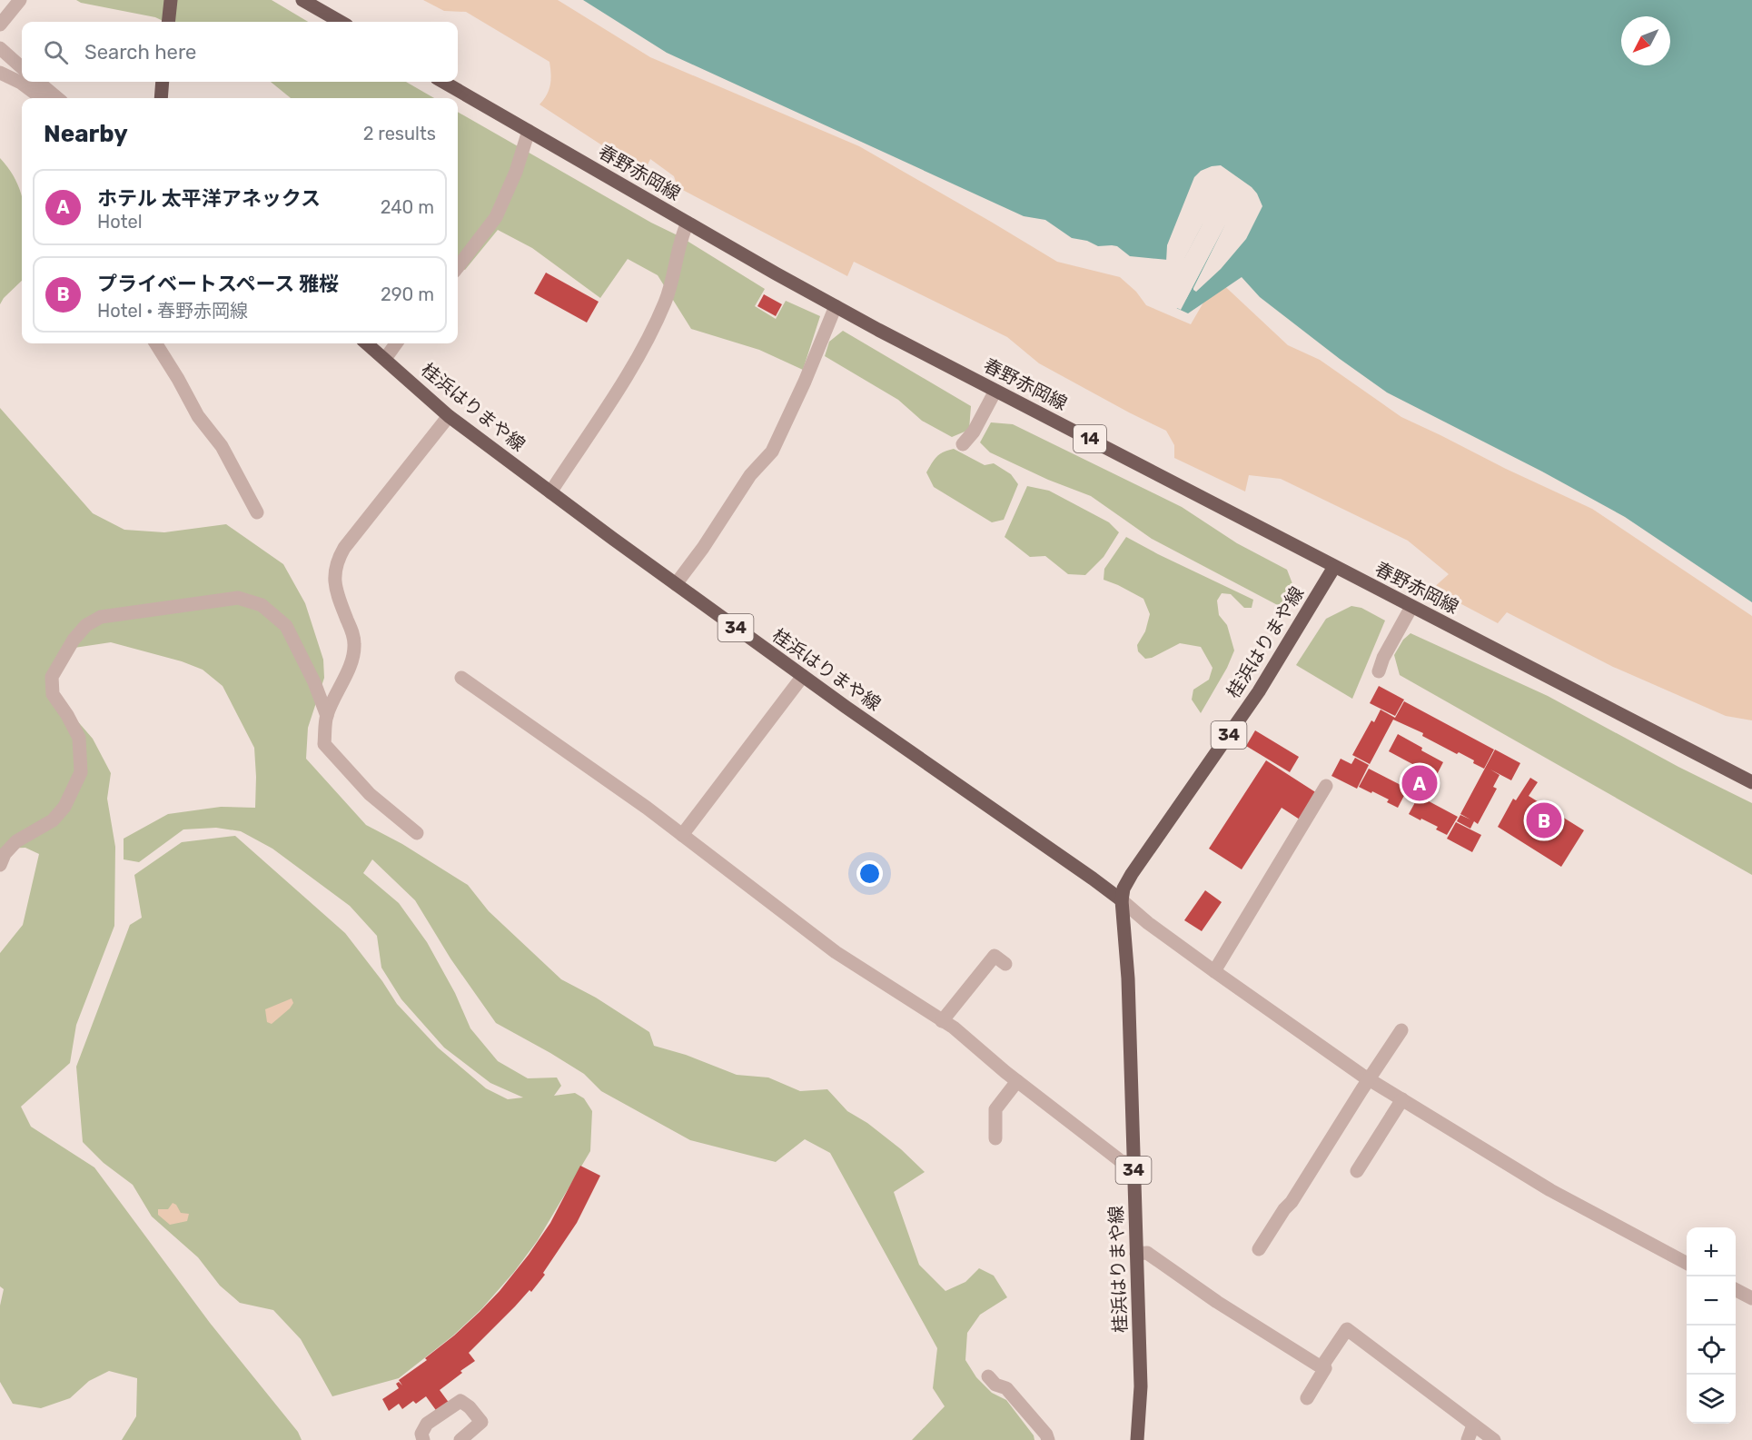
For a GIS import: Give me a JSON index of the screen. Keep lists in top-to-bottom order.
{
  "streets": {
    "main road": [
      "春野赤岡線",
      "桂浜はりまや線",
      "14",
      "34"
    ]
  },
  "crossings": [
    ["春野赤岡線", "桂浜はりまや線"]
  ],
  "north": "bottom left",
  "page": {
    "search": "Search here",
    "heading": ["Nearby", "2 results"],
    "list": [
      {
        "mark": "A",
        "name": "ホテル 太平洋アネックス",
        "note": "Hotel",
        "value": "240 m"
      },
      {
        "mark": "B",
        "name": "プライベートスペース 雅桜",
        "note": "Hotel · 春野赤岡線",
        "value": "290 m"
      }
    ],
    "pins": ["A", "B"],
    "map_buttons": ["+", "−"]
  }
}
